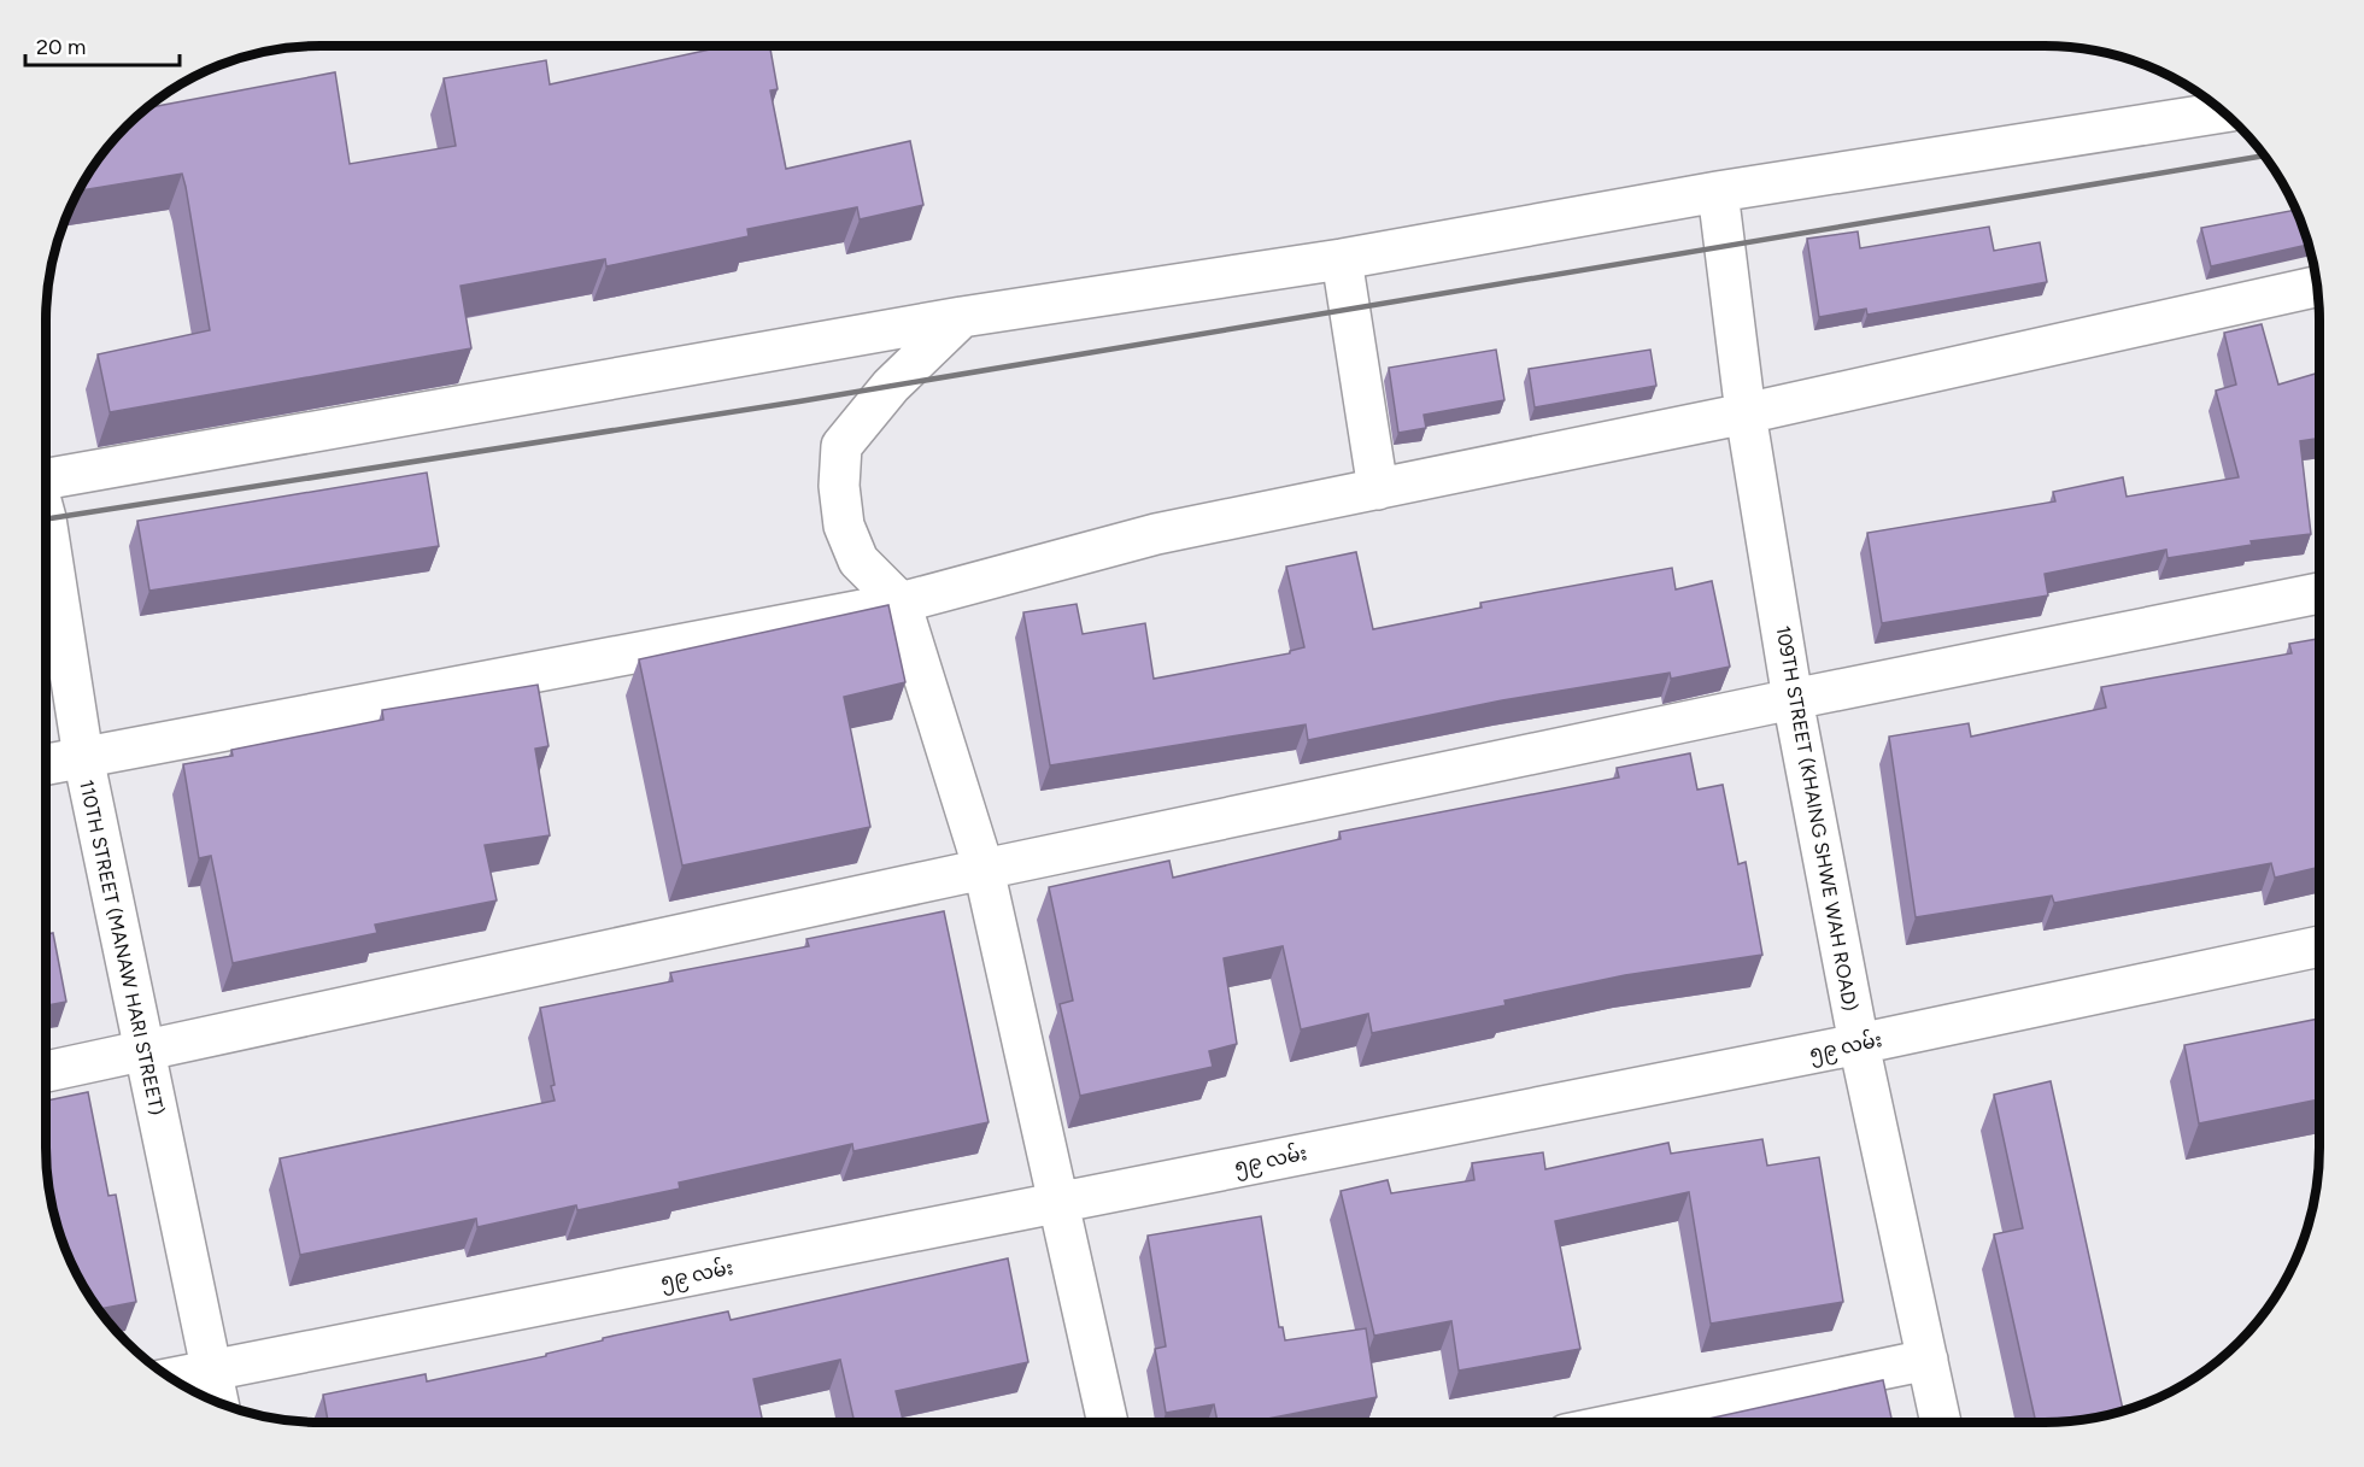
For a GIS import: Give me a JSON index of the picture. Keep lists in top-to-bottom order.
{
  "streets": {
    "street": ["109TH STREET (KHAING SHWE WAH ROAD)", "110TH STREET (MANAW HARI STREET)", "၅၉ လမ်း"]
  },
  "crossings": [
    ["109TH STREET (KHAING SHWE WAH ROAD)", "၅၉ လမ်း"],
    ["110TH STREET (MANAW HARI STREET)", "၅၉ လမ်း"]
  ],
  "scale_bar": "20 m"
}
